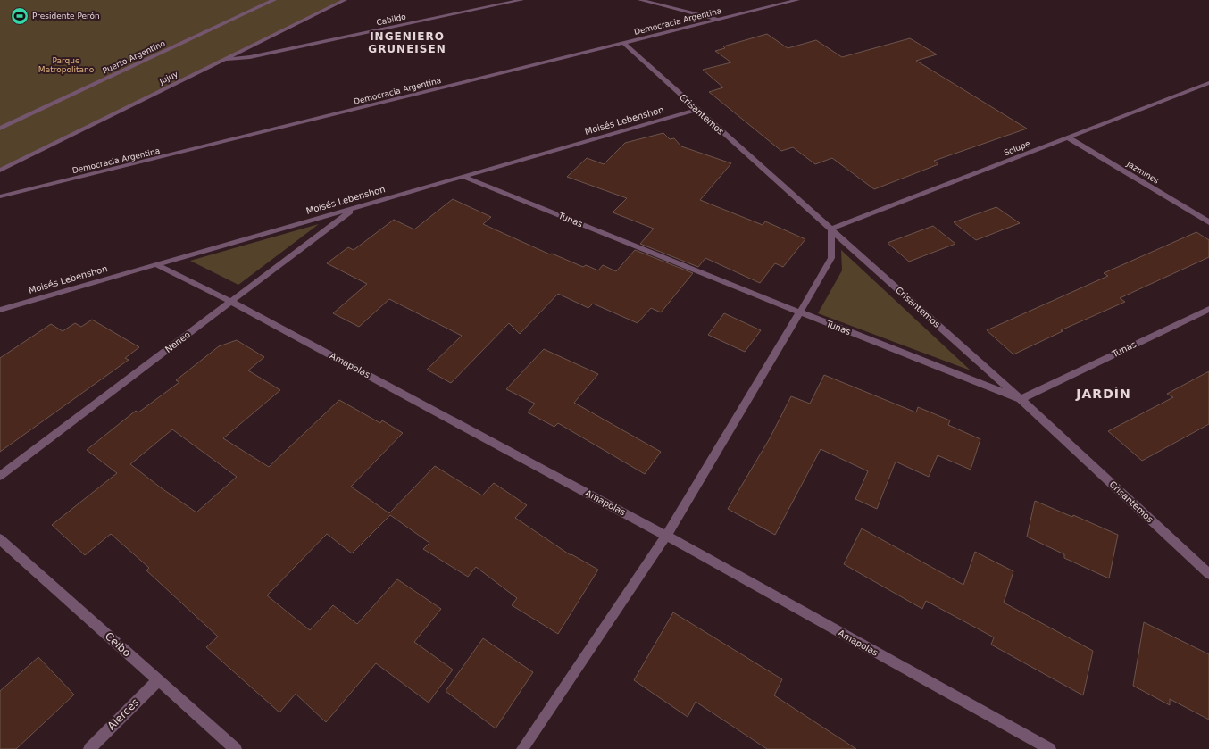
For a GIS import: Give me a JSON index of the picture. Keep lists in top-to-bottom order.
{
  "streets": {
    "street": [
      "Cabildo",
      "Democracia Argentina",
      "Puerto Argentino",
      "Jujuy",
      "Crisantemos",
      "Moisés Lebenshon",
      "Solupe",
      "Jazmines",
      "Tunas",
      "Neneo",
      "Amapolas",
      "Ceibo",
      "Alerces"
    ]
  },
  "crossings": [
    ["Cabildo", "Jujuy"],
    ["Democracia Argentina", "Crisantemos"],
    ["Crisantemos", "Moisés Lebenshon"],
    ["Crisantemos", "Solupe"],
    ["Crisantemos", "Tunas"],
    ["Moisés Lebenshon", "Tunas"],
    ["Moisés Lebenshon", "Neneo"],
    ["Moisés Lebenshon", "Amapolas"],
    ["Solupe", "Jazmines"],
    ["Neneo", "Amapolas"],
    ["Ceibo", "Alerces"]
  ],
  "districts": ["INGENIERO GRUNEISEN", "JARDÍN"],
  "parks": ["Parque Metropolitano"],
  "places": {
    "sports": ["Presidente Perón"]
  }
}
